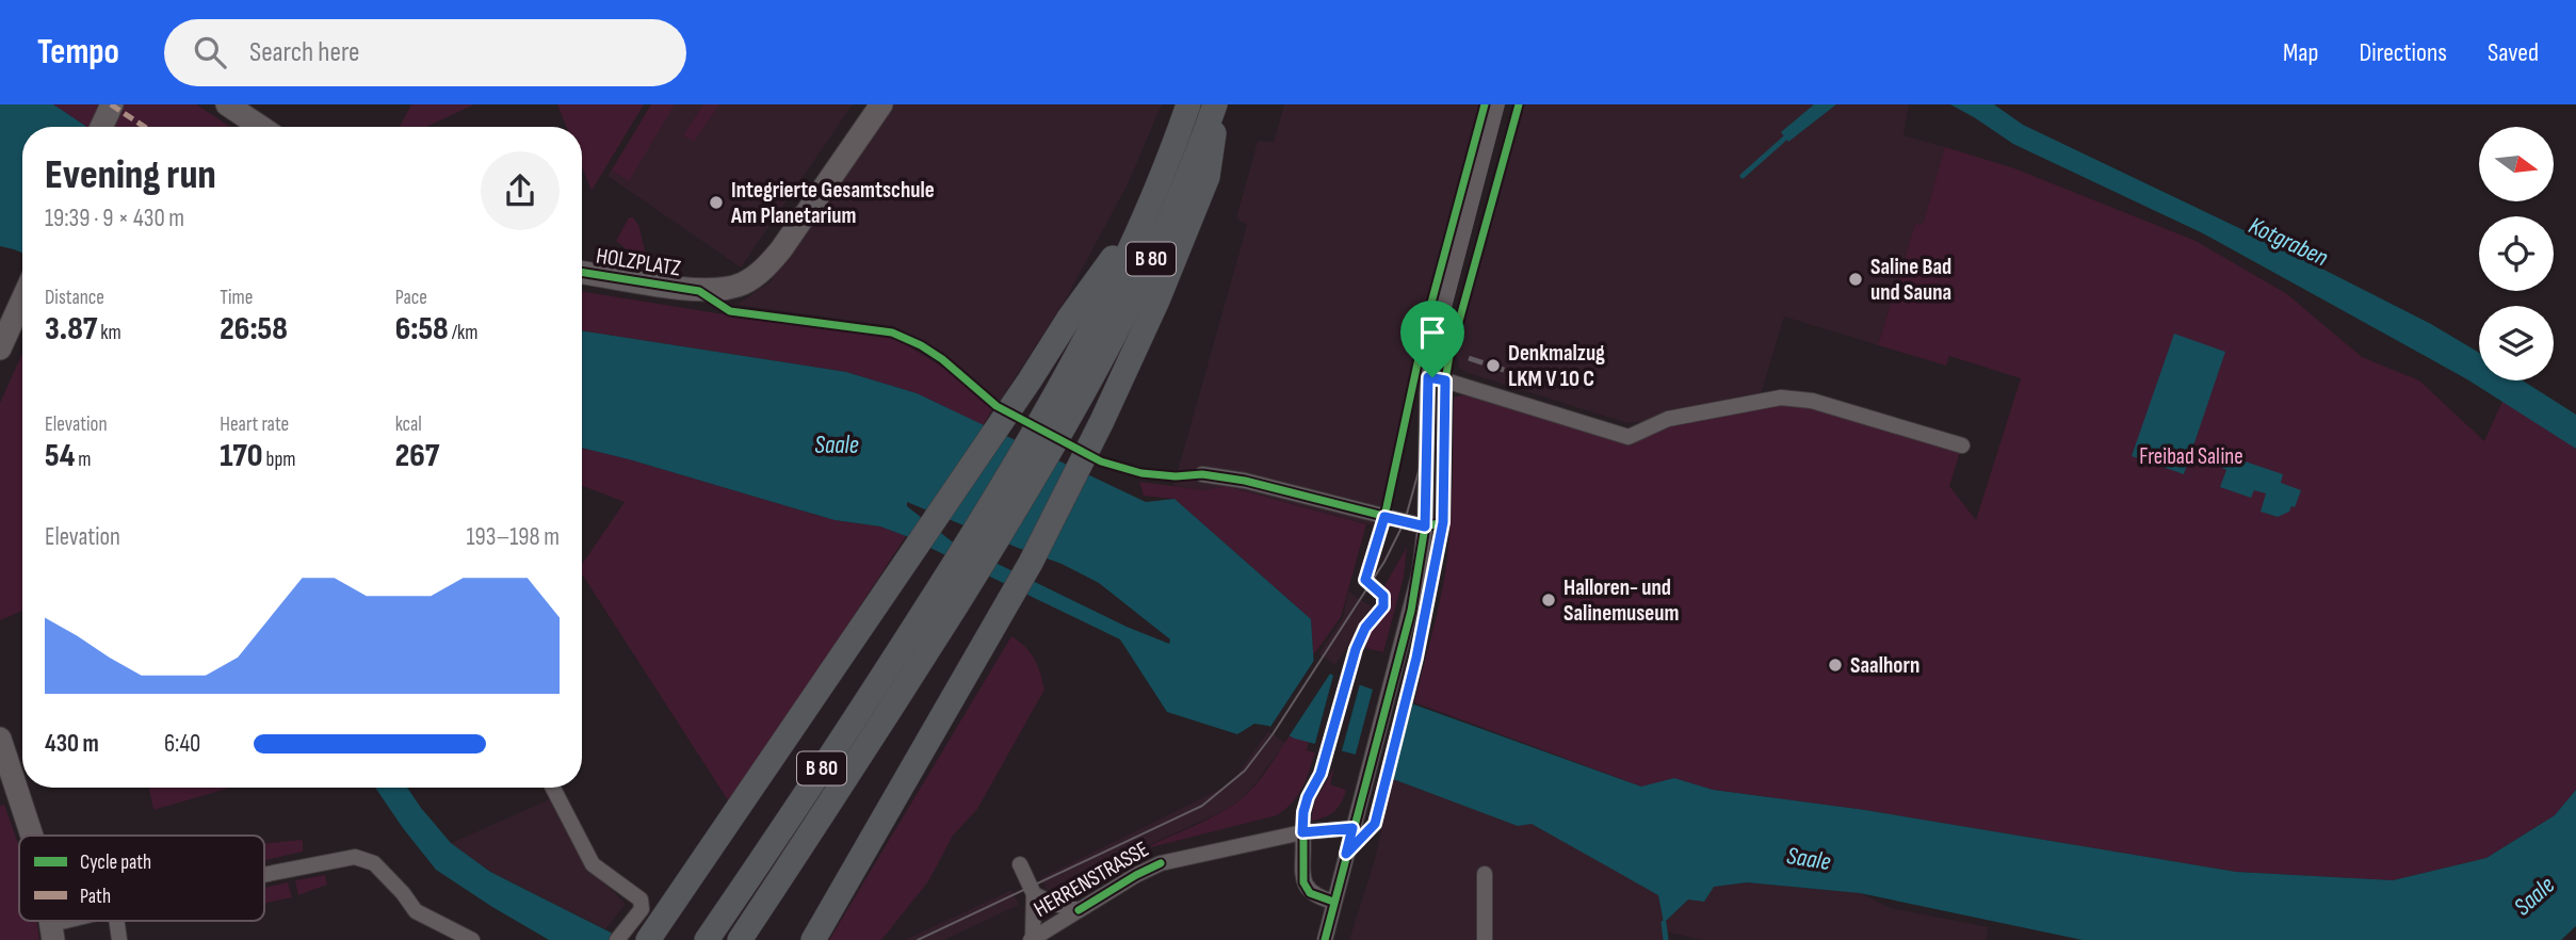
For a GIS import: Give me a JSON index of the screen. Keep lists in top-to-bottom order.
{
  "streets": {
    "main road": ["B 80"],
    "street": ["HOLZPLATZ", "HERRENSTRASSE"]
  },
  "water": ["Kotgraben", "Saale"],
  "parks": ["Freibad Saline"],
  "places": [
    "Integrierte Gesamtschule Am Planetarium",
    "Saline Bad und Sauna",
    "Denkmalzug LKM V 10 C",
    "Halloren- und Salinemuseum",
    "Saalhorn"
  ],
  "legend": ["Cycle path", "Path"],
  "north": "right",
  "page": {
    "header": "Tempo",
    "search": "Search here",
    "nav": ["Map", "Directions", "Saved"],
    "heading": ["Evening run", "19:39 · 9 × 430 m"],
    "stats": [
      ["Distance", "3.87 km"],
      ["Time", "26:58"],
      ["Pace", "6:58 /km"],
      ["Elevation", "54 m"],
      ["Heart rate", "170 bpm"],
      ["kcal", "267"]
    ],
    "chart": ["Elevation", "193–198 m"],
    "list": [
      {
        "name": "430 m",
        "note": "6:40"
      }
    ]
  }
}
